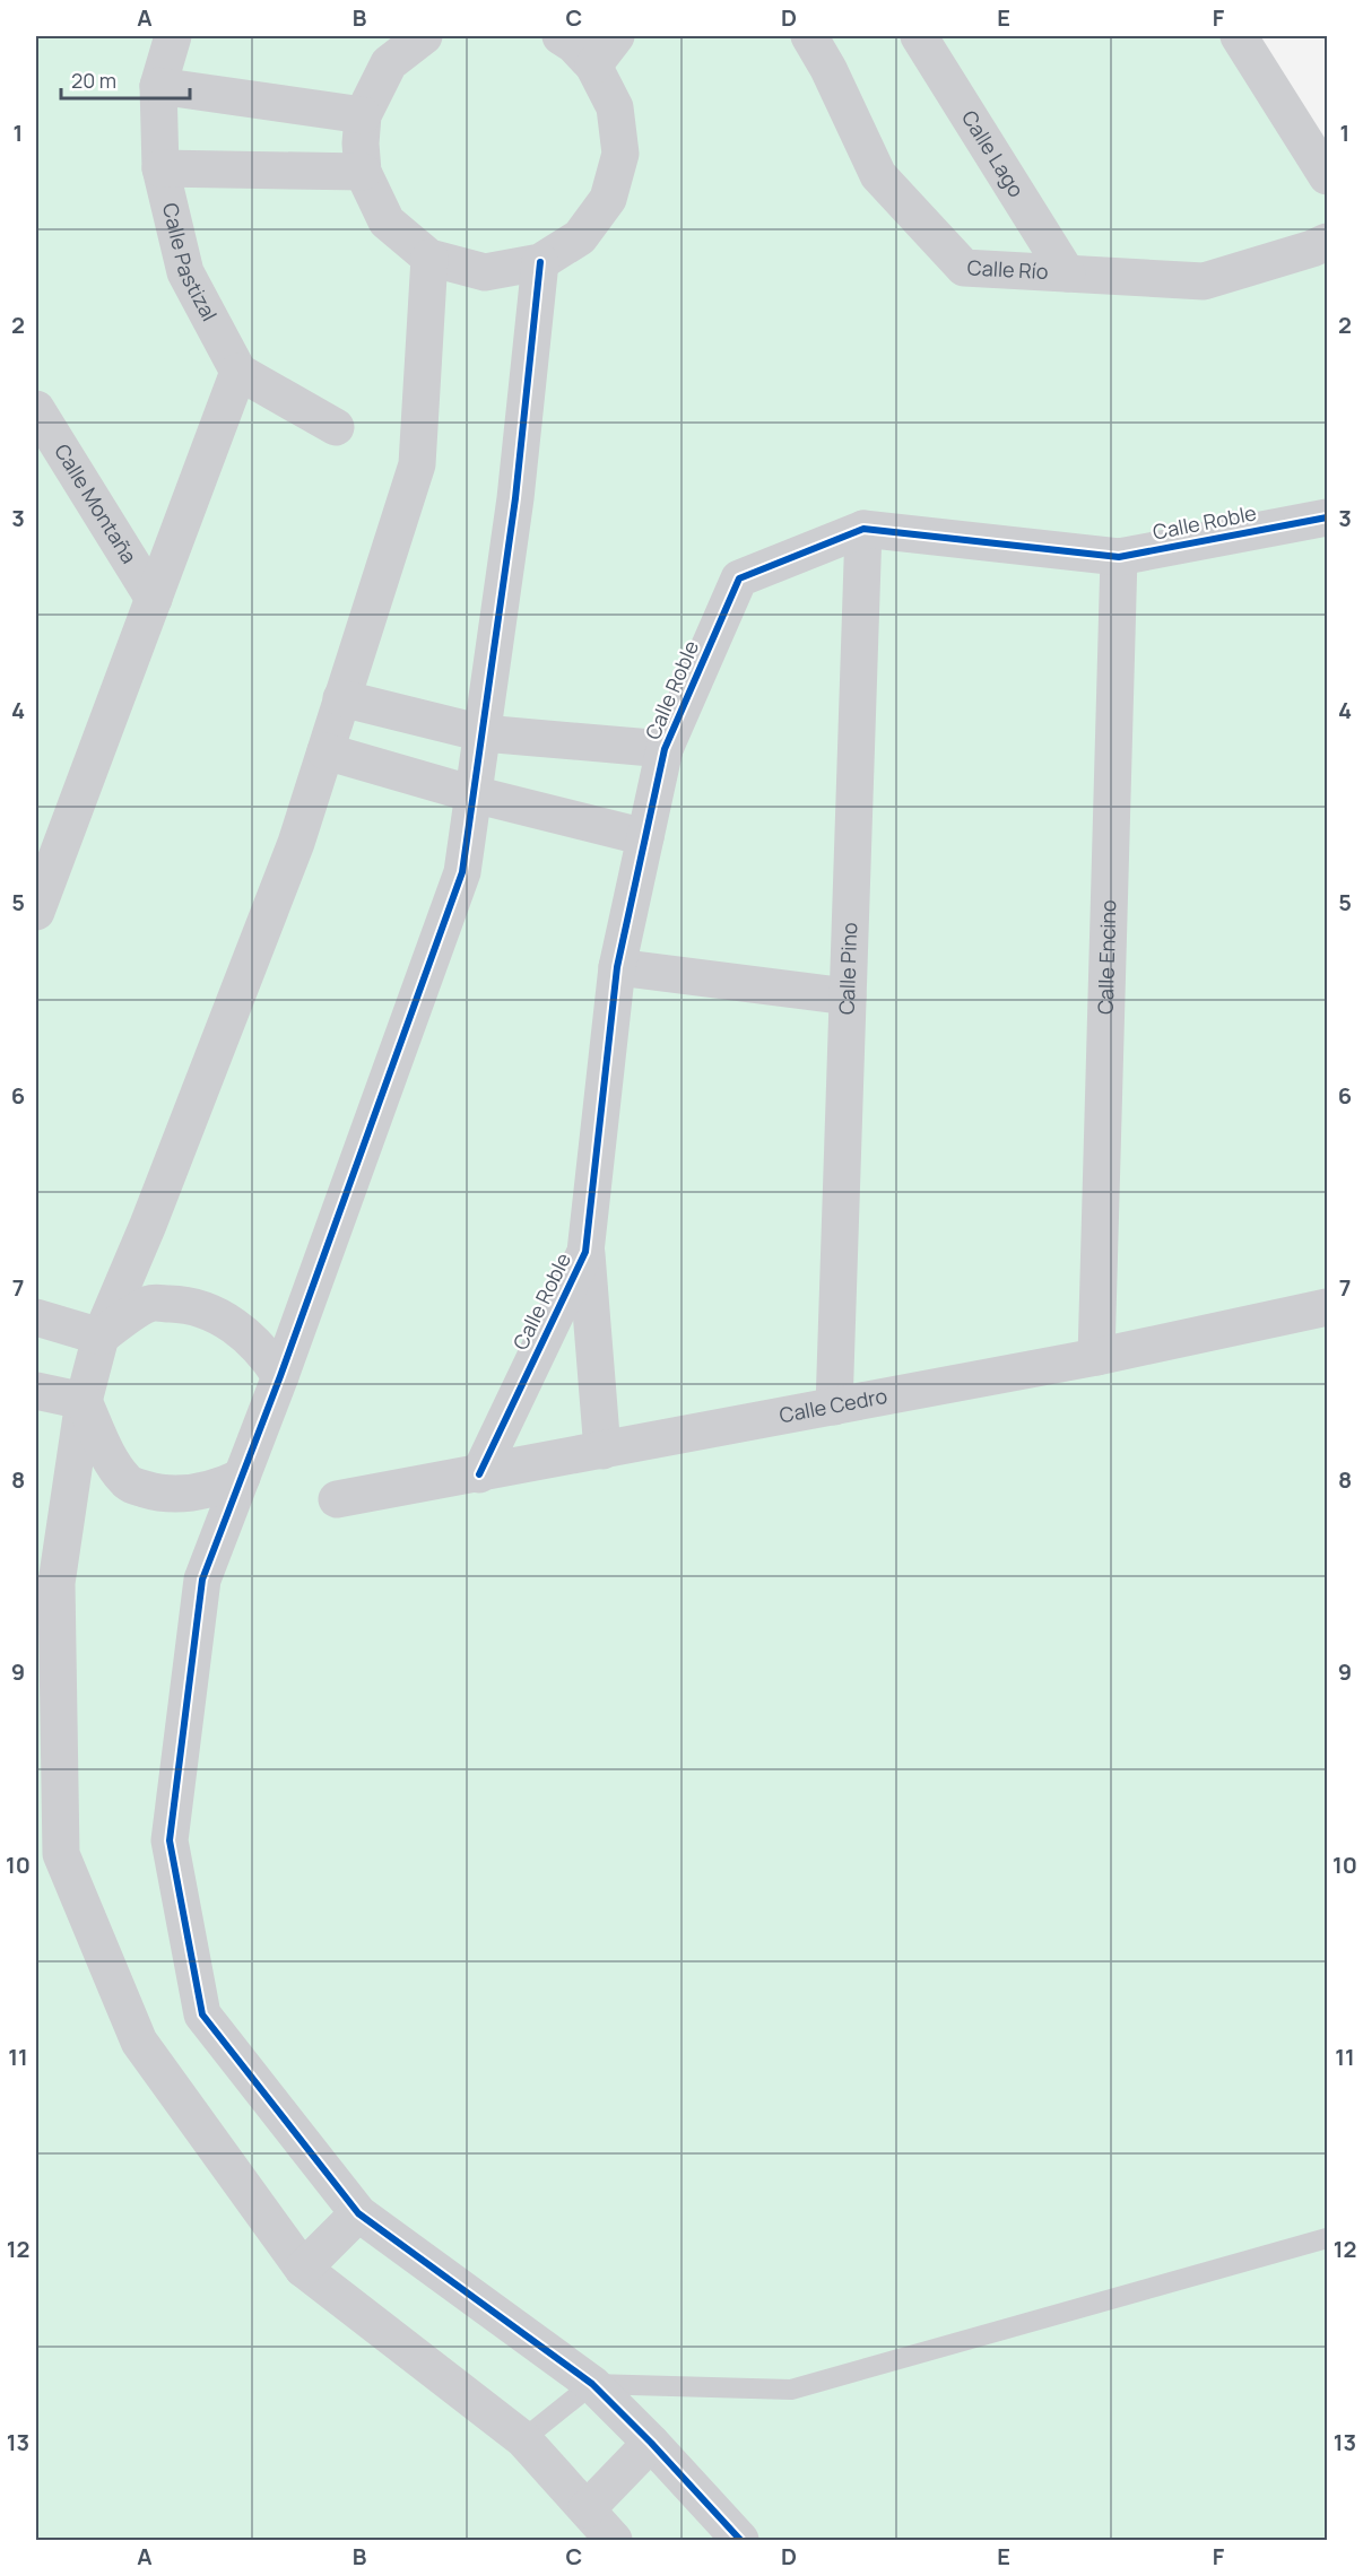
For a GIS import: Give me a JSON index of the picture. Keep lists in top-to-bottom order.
{
  "streets": {
    "street": [
      "Calle Lago",
      "Calle Pastizal",
      "Calle Río",
      "Calle Montaña",
      "Calle Roble",
      "Calle Encino",
      "Calle Pino",
      "Calle Cedro"
    ]
  },
  "crossings": [
    ["Calle Lago", "Calle Río"],
    ["Calle Roble", "Calle Encino"],
    ["Calle Roble", "Calle Pino"],
    ["Calle Roble", "Calle Cedro"],
    ["Calle Encino", "Calle Cedro"],
    ["Calle Pino", "Calle Cedro"]
  ],
  "scale_bar": "20 m",
  "grid": {
    "columns": [
      "A",
      "B",
      "C",
      "D",
      "E",
      "F"
    ],
    "rows": [
      "1",
      "2",
      "3",
      "4",
      "5",
      "6",
      "7",
      "8",
      "9",
      "10",
      "11",
      "12",
      "13"
    ]
  }
}
